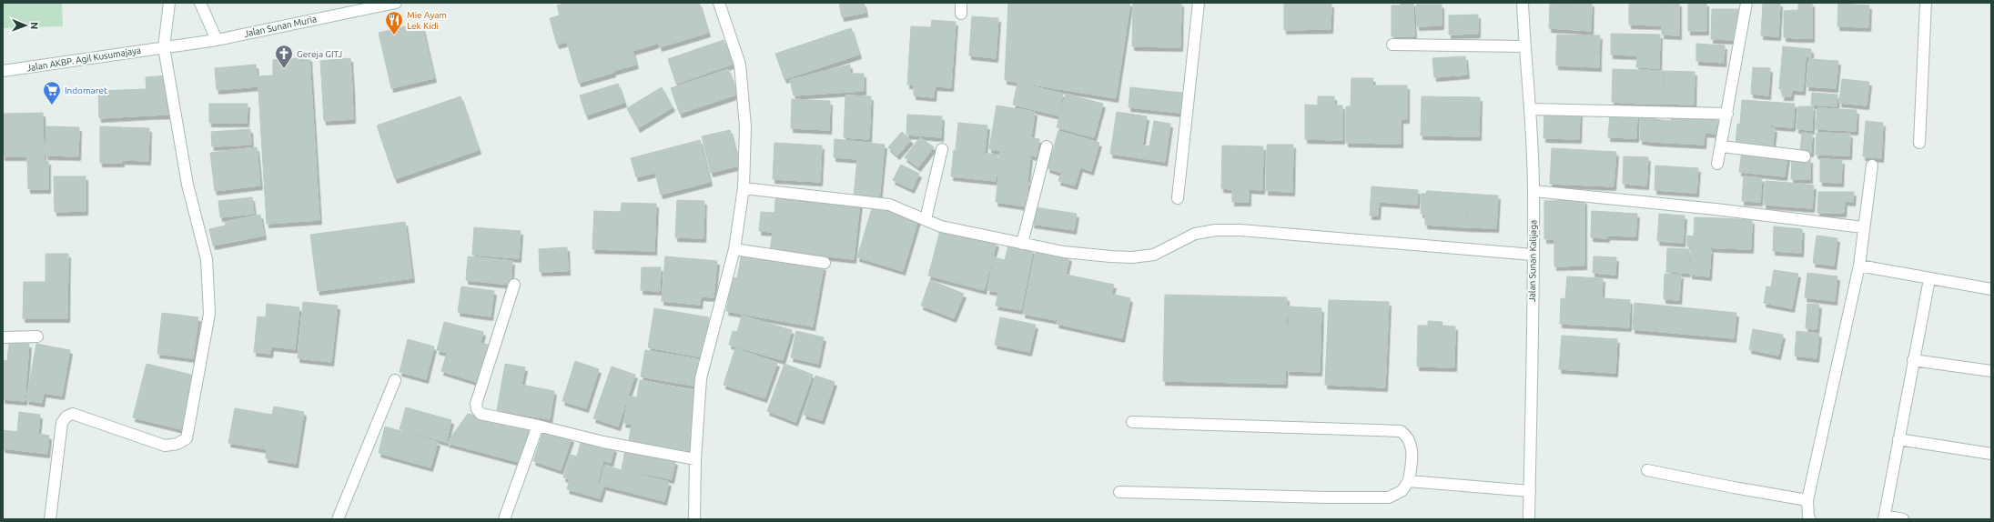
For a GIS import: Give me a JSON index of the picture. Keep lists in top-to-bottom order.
{
  "streets": {
    "street": ["Jalan Sunan Muria", "Jalan AKBP. Agil Kusumajaya", "Jalan Sunan Kalijaga"]
  },
  "crossings": [
    ["Jalan Sunan Muria", "Jalan AKBP. Agil Kusumajaya"]
  ],
  "places": {
    "restaurant": ["Mie Ayam Lek Kidi"],
    "church": ["Gereja GITJ"],
    "supermarket": ["Indomaret"]
  },
  "north": "right"
}
